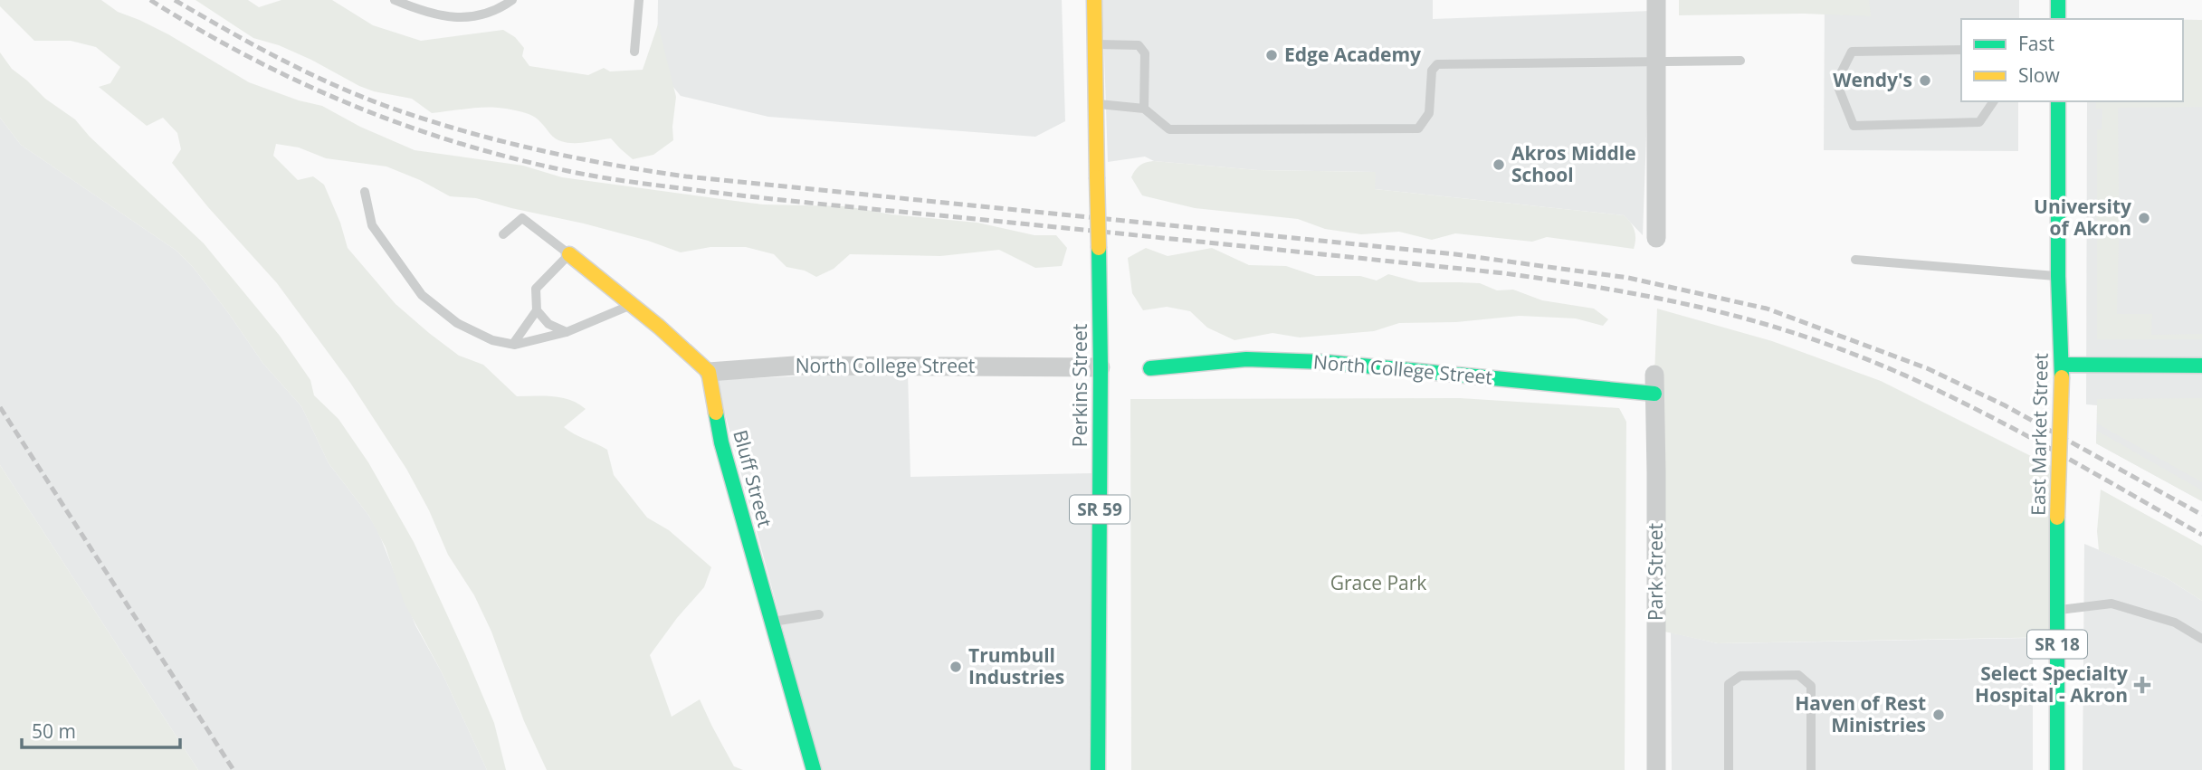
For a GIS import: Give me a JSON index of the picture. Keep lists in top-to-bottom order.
{
  "streets": {
    "main road": [
      "North College Street",
      "Perkins Street",
      "East Market Street",
      "Bluff Street",
      "SR 59",
      "SR 18"
    ],
    "street": ["Park Street"]
  },
  "crossings": [
    ["North College Street", "Perkins Street"],
    ["North College Street", "Bluff Street"],
    ["North College Street", "Park Street"]
  ],
  "parks": ["Grace Park"],
  "places": {
    "other": [
      "Edge Academy",
      "Wendy's",
      "Akros Middle School",
      "University of Akron",
      "Trumbull Industries",
      "Haven of Rest Ministries"
    ],
    "health": ["Select Specialty Hospital - Akron"]
  },
  "legend": ["Fast", "Slow"],
  "scale_bar": "50 m"
}
